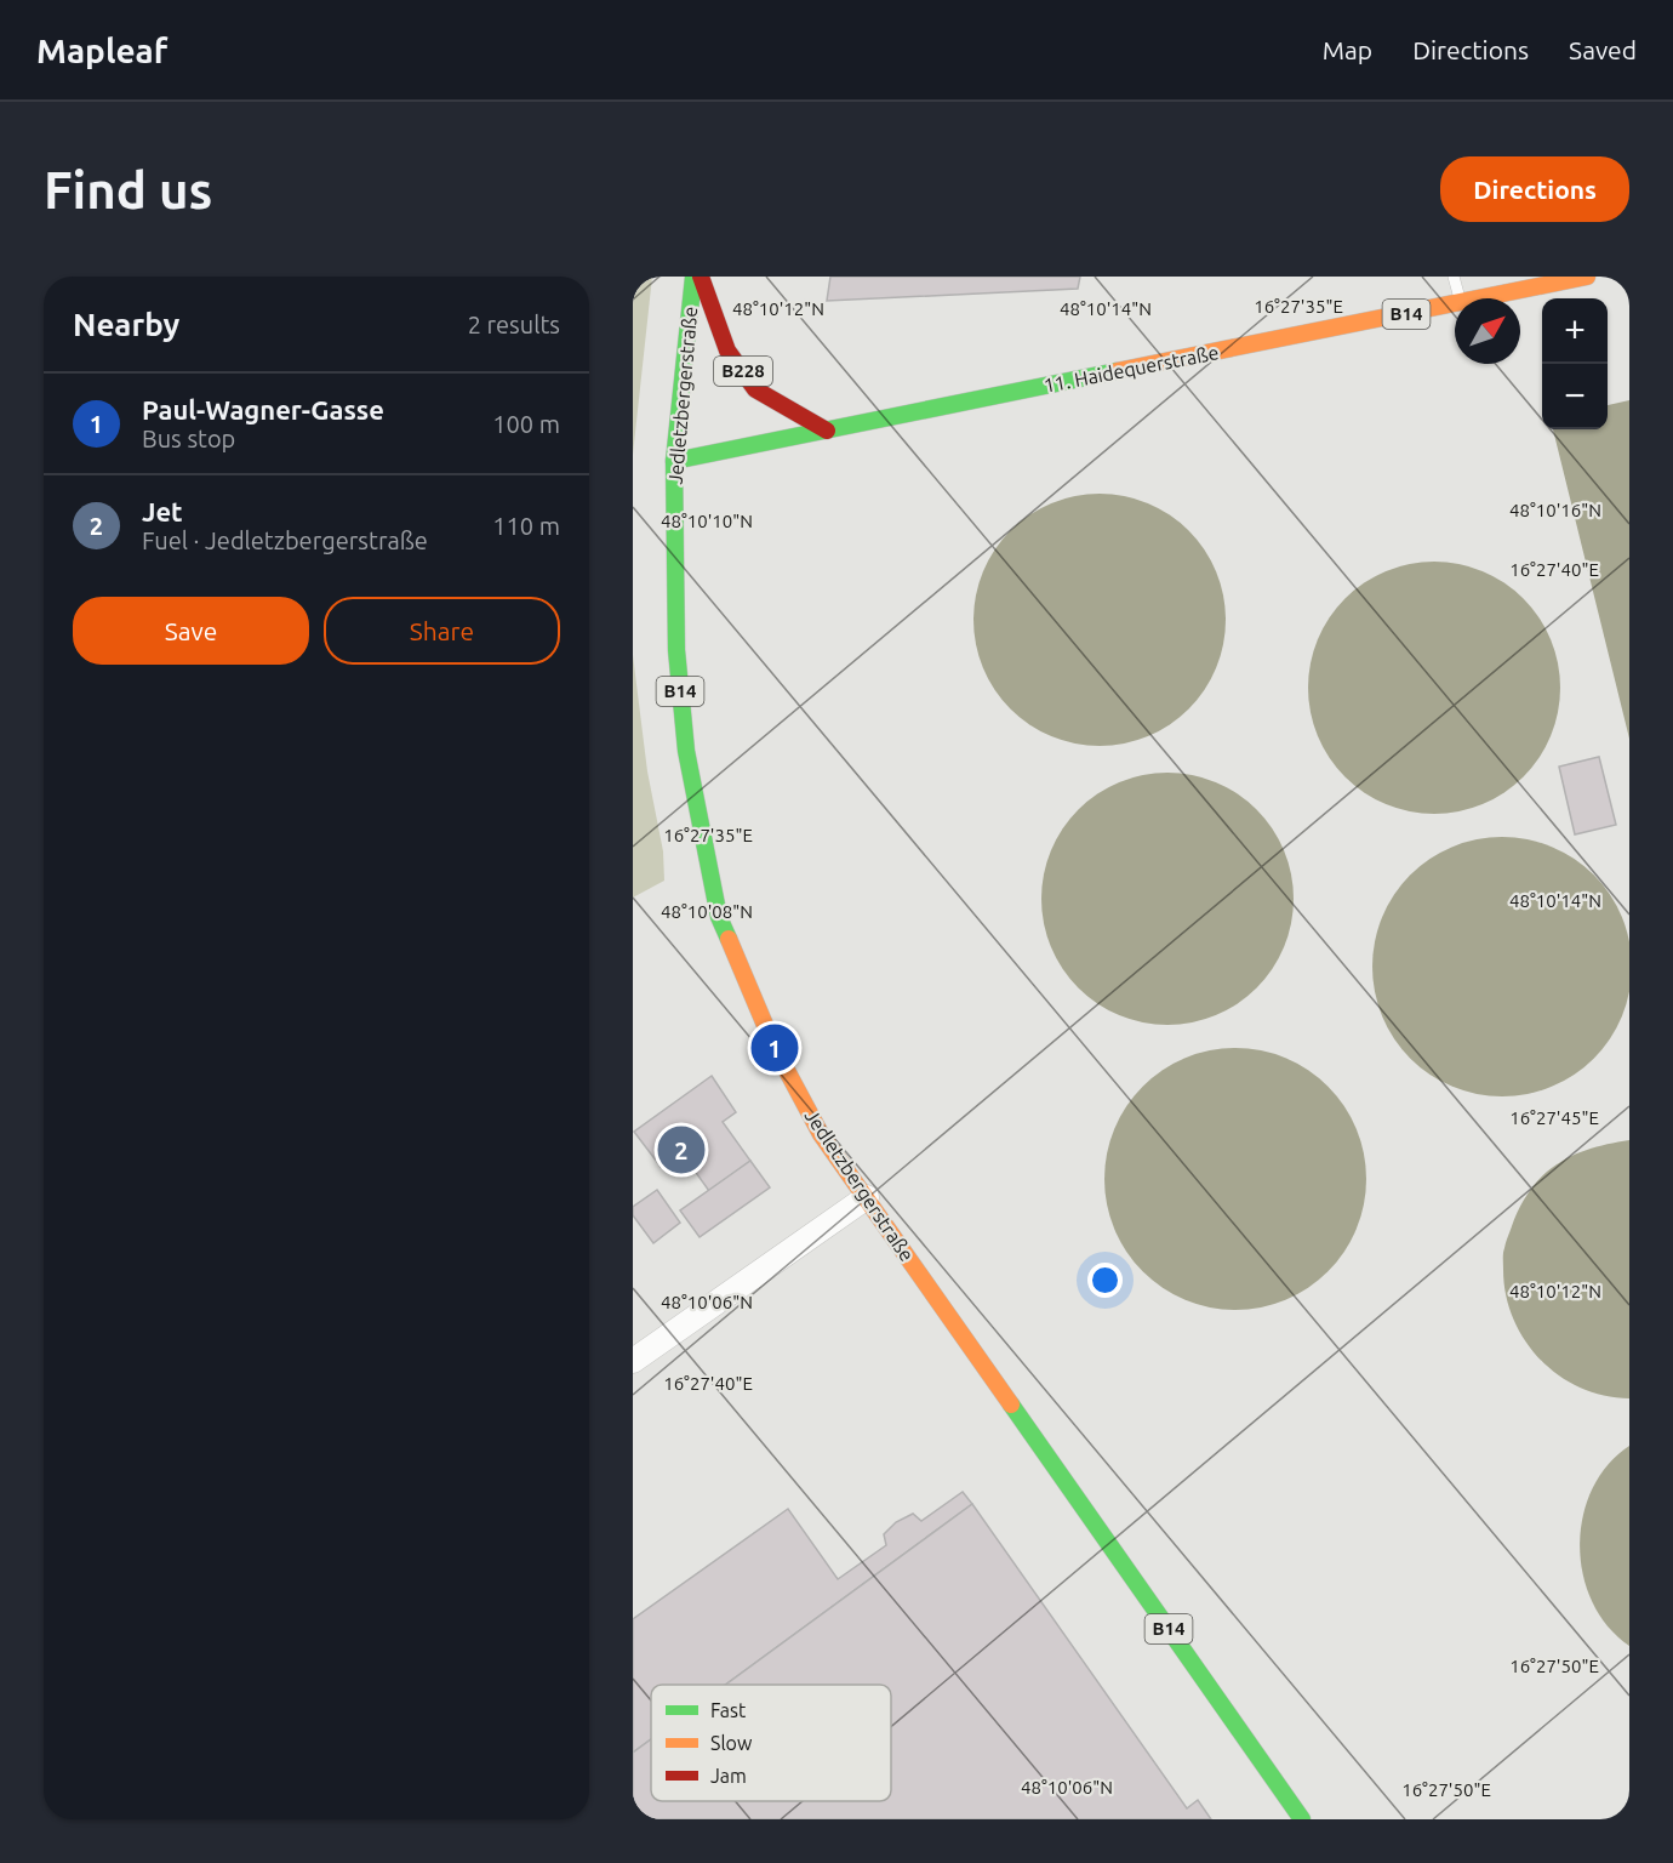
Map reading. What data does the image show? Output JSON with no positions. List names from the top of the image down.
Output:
{
  "streets": {
    "main road": [
      "B14",
      "11. Haidequerstraße",
      "B228",
      "Jedletzbergerstraße"
    ]
  },
  "crossings": [
    ["11. Haidequerstraße", "B228"],
    ["11. Haidequerstraße", "Jedletzbergerstraße"]
  ],
  "legend": ["Fast", "Slow", "Jam"],
  "north": "top right",
  "page": {
    "header": "Mapleaf",
    "nav": ["Map", "Directions", "Saved"],
    "buttons": [
      "Directions",
      ["Save", "Share"]
    ],
    "title": "Find us",
    "heading": ["Nearby", "2 results"],
    "map_buttons": ["+", "−"],
    "list": [
      {
        "mark": "1",
        "name": "Paul-Wagner-Gasse",
        "note": "Bus stop",
        "value": "100 m"
      },
      {
        "mark": "2",
        "name": "Jet",
        "note": "Fuel · Jedletzbergerstraße",
        "value": "110 m"
      }
    ],
    "pins": ["1", "2"]
  },
  "coordinates": [
    "16°27'35\"E",
    "48°10'12\"N",
    "48°10'14\"N",
    "48°10'16\"N",
    "48°10'10\"N",
    "16°27'40\"E",
    "48°10'08\"N",
    "16°27'45\"E",
    "48°10'06\"N",
    "16°27'50\"E"
  ]
}
